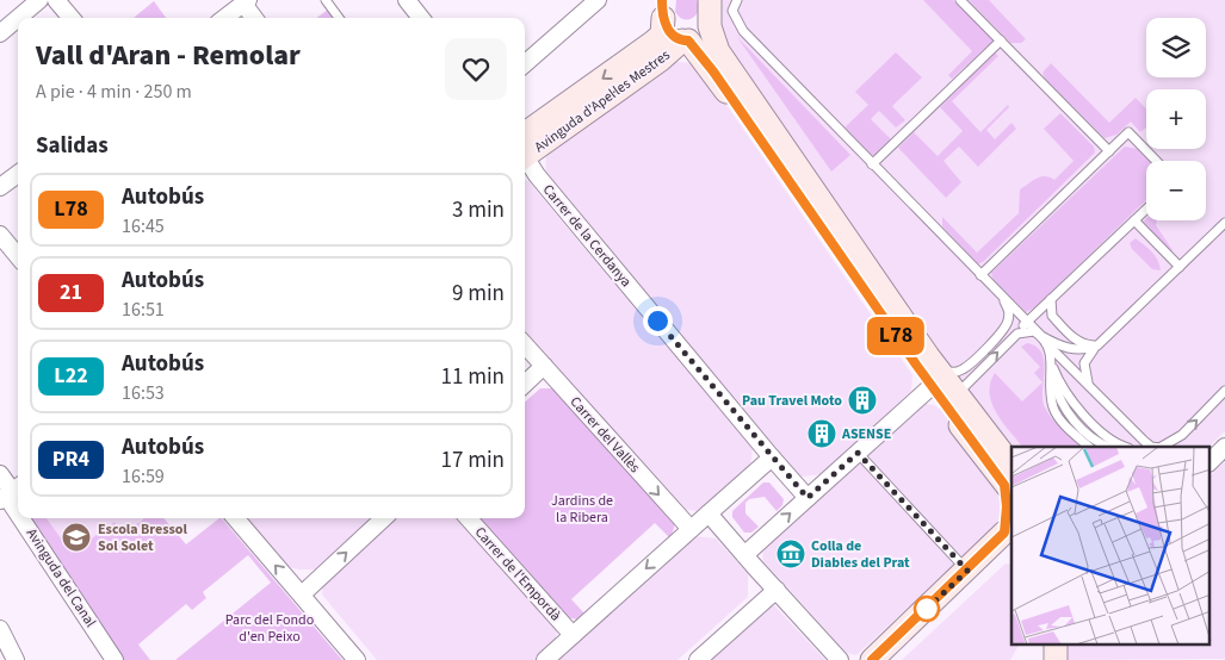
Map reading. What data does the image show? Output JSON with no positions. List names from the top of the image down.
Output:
{
  "streets": {
    "street": [
      "Avinguda d'Apel·les Mestres",
      "Carrer de la Cerdanya",
      "Carrer del Vallès",
      "Carrer de l'Empordà",
      "Avinguda del Canal"
    ]
  },
  "one_way": ["Carrer del Vallès"],
  "parks": ["Jardins de la Ribera", "Parc del Fondo d'en Peixo"],
  "places": {
    "building": ["Pau Travel Moto", "ASENSE"],
    "school or university": ["Escola Bressol Sol Solet"],
    "museum": ["Colla de Diables del Prat"]
  },
  "lines": ["bus line L78"],
  "page": {
    "on_map": "L78",
    "map_buttons": ["+", "−"],
    "heading": [
      ["Vall d'Aran - Remolar", "A pie · 4 min · 250 m"],
      "Salidas"
    ],
    "list": [
      {
        "mark": "L78",
        "name": "Autobús",
        "note": "16:45",
        "value": "3 min"
      },
      {
        "mark": "21",
        "name": "Autobús",
        "note": "16:51",
        "value": "9 min"
      },
      {
        "mark": "L22",
        "name": "Autobús",
        "note": "16:53",
        "value": "11 min"
      },
      {
        "mark": "PR4",
        "name": "Autobús",
        "note": "16:59",
        "value": "17 min"
      }
    ]
  }
}
